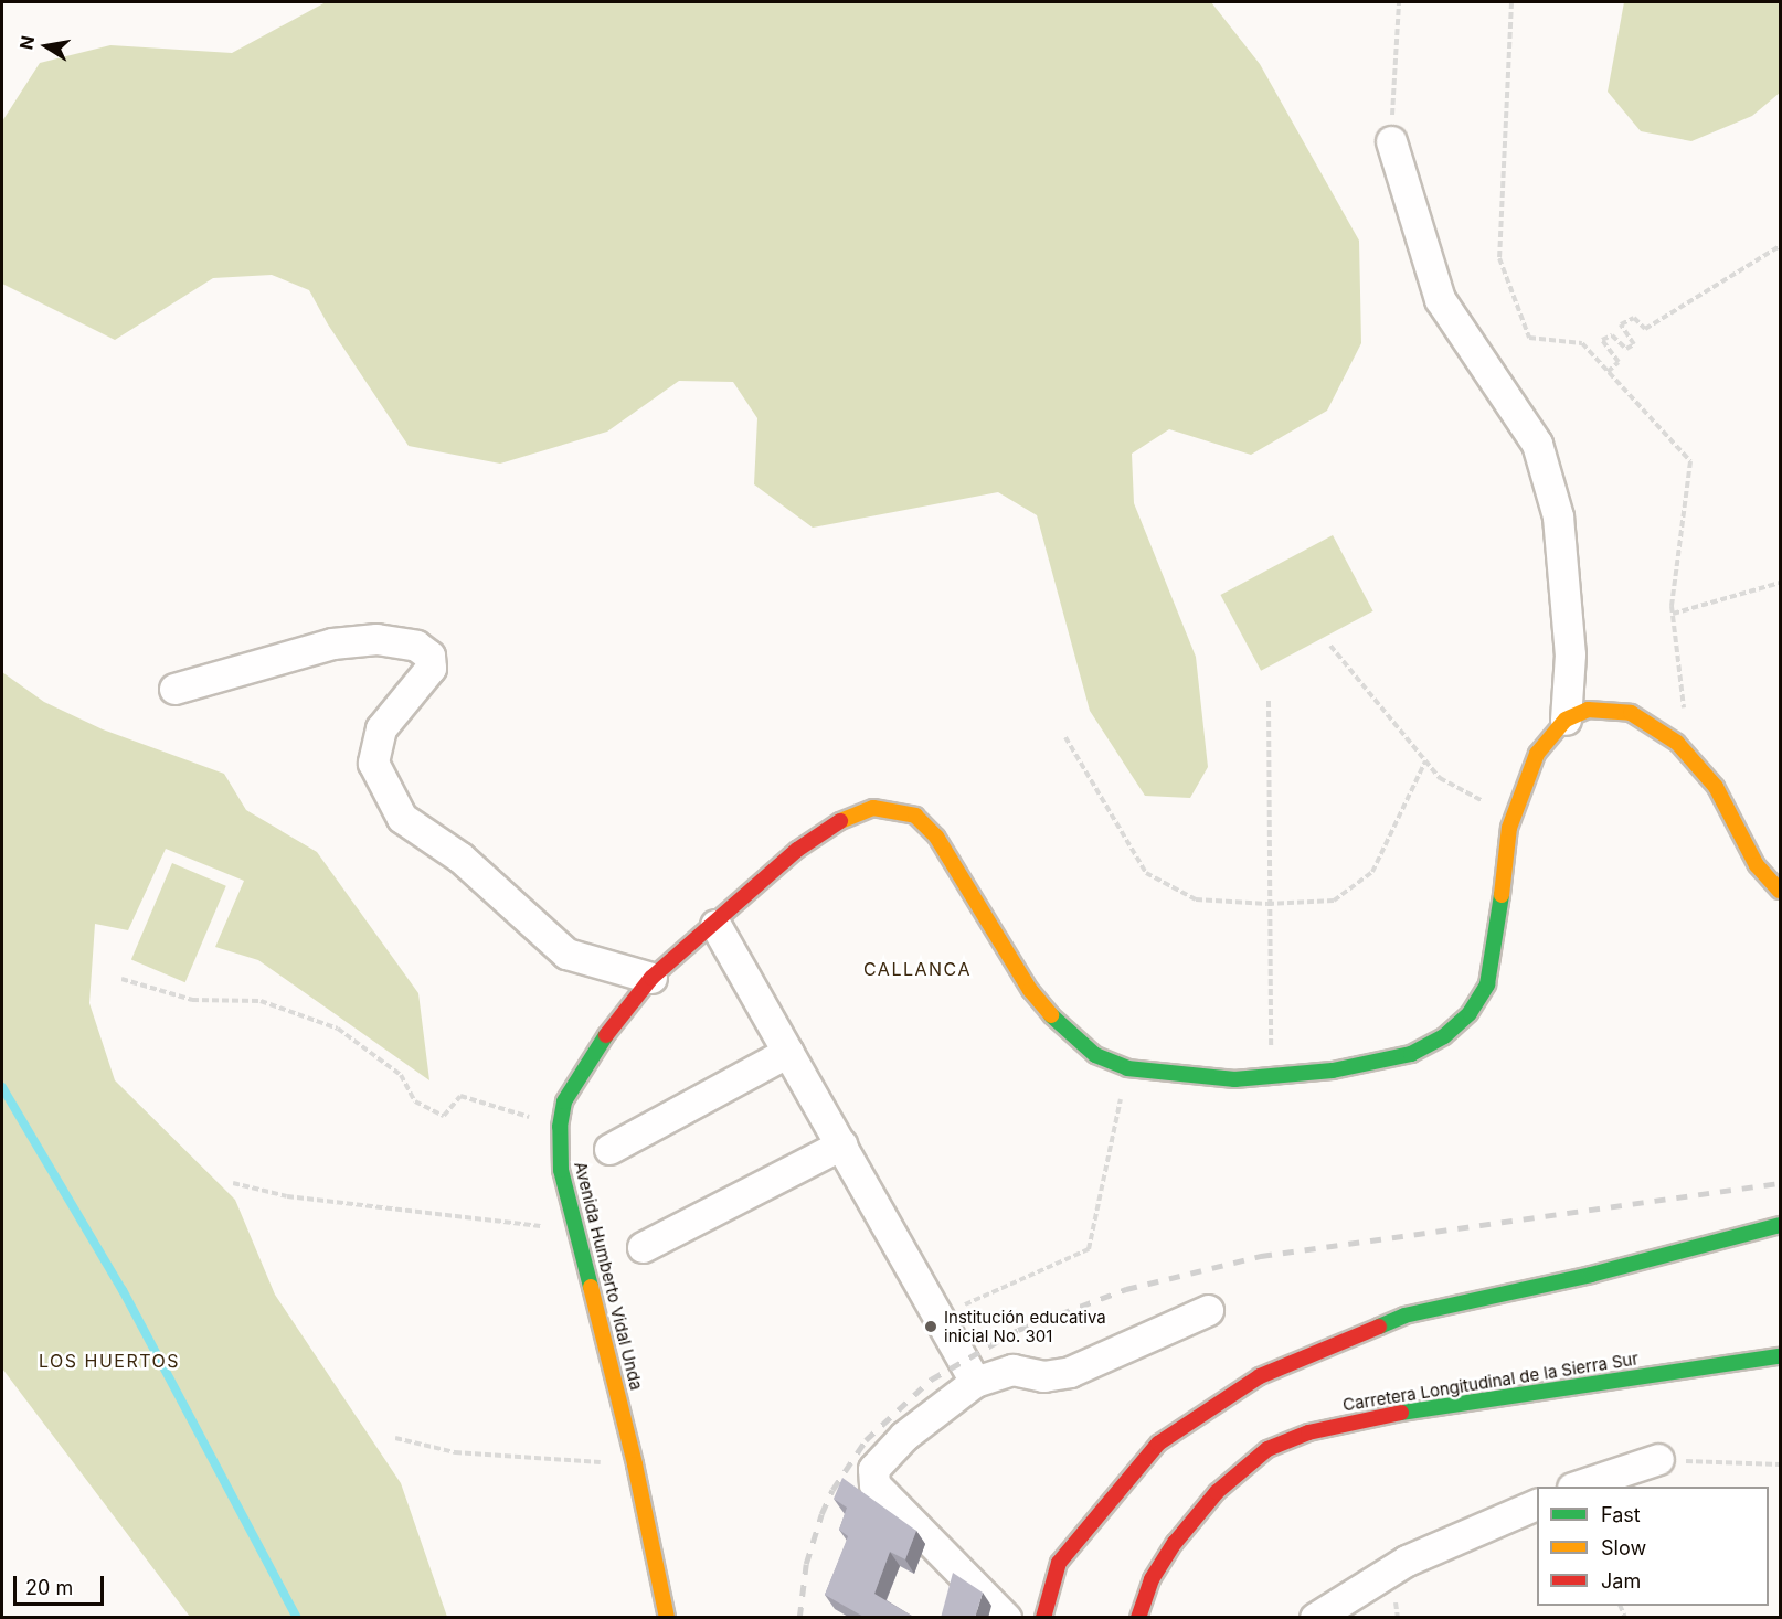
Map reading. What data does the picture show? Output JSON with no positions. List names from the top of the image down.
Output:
{
  "streets": {
    "main road": ["Avenida Humberto Vidal Unda", "Carretera Longitudinal de la Sierra Sur"]
  },
  "districts": ["CALLANCA", "LOS HUERTOS"],
  "places": ["Institución educativa inicial No. 301"],
  "legend": ["Fast", "Slow", "Jam"],
  "scale_bar": "20 m",
  "north": "left"
}
